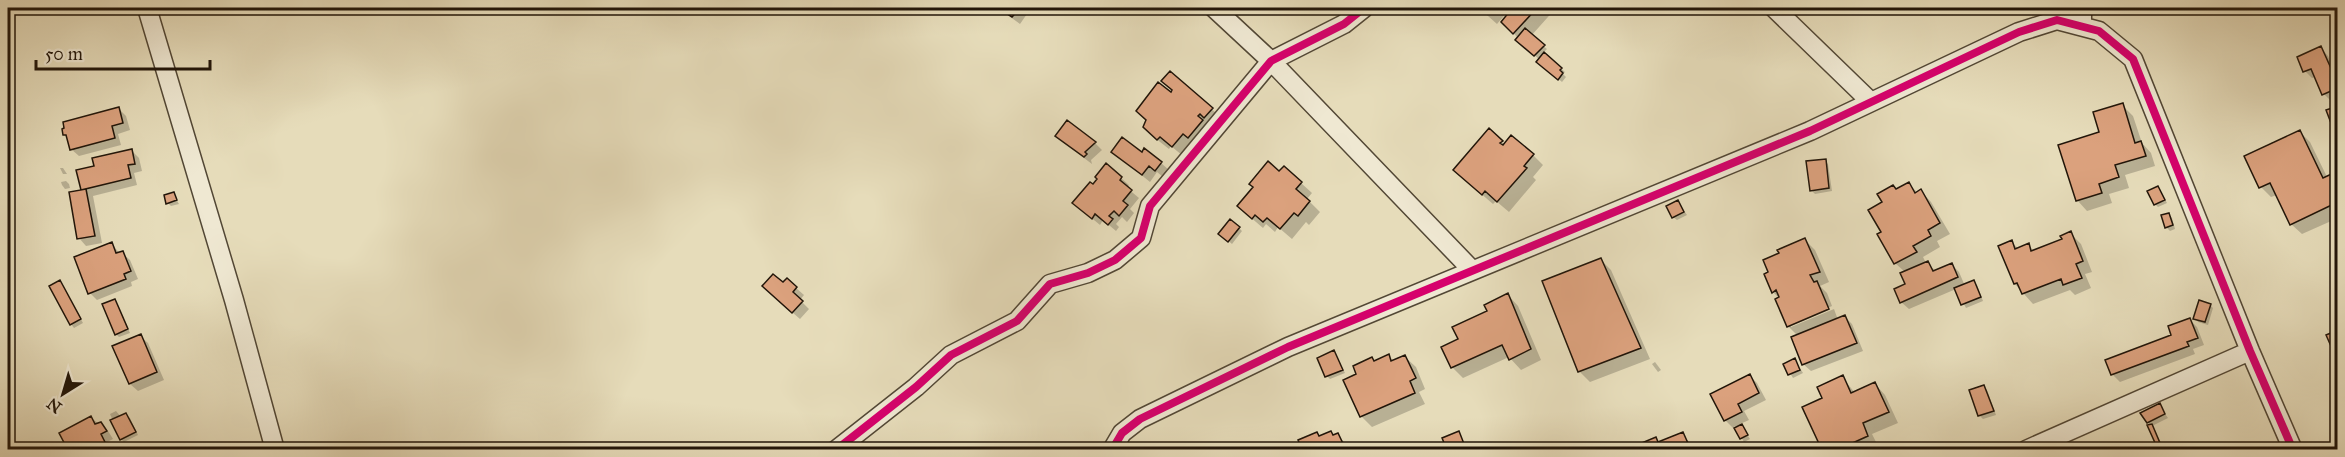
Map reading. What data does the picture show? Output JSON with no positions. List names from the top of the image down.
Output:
{
  "scale_bar": "50 m",
  "north": "bottom left"
}
